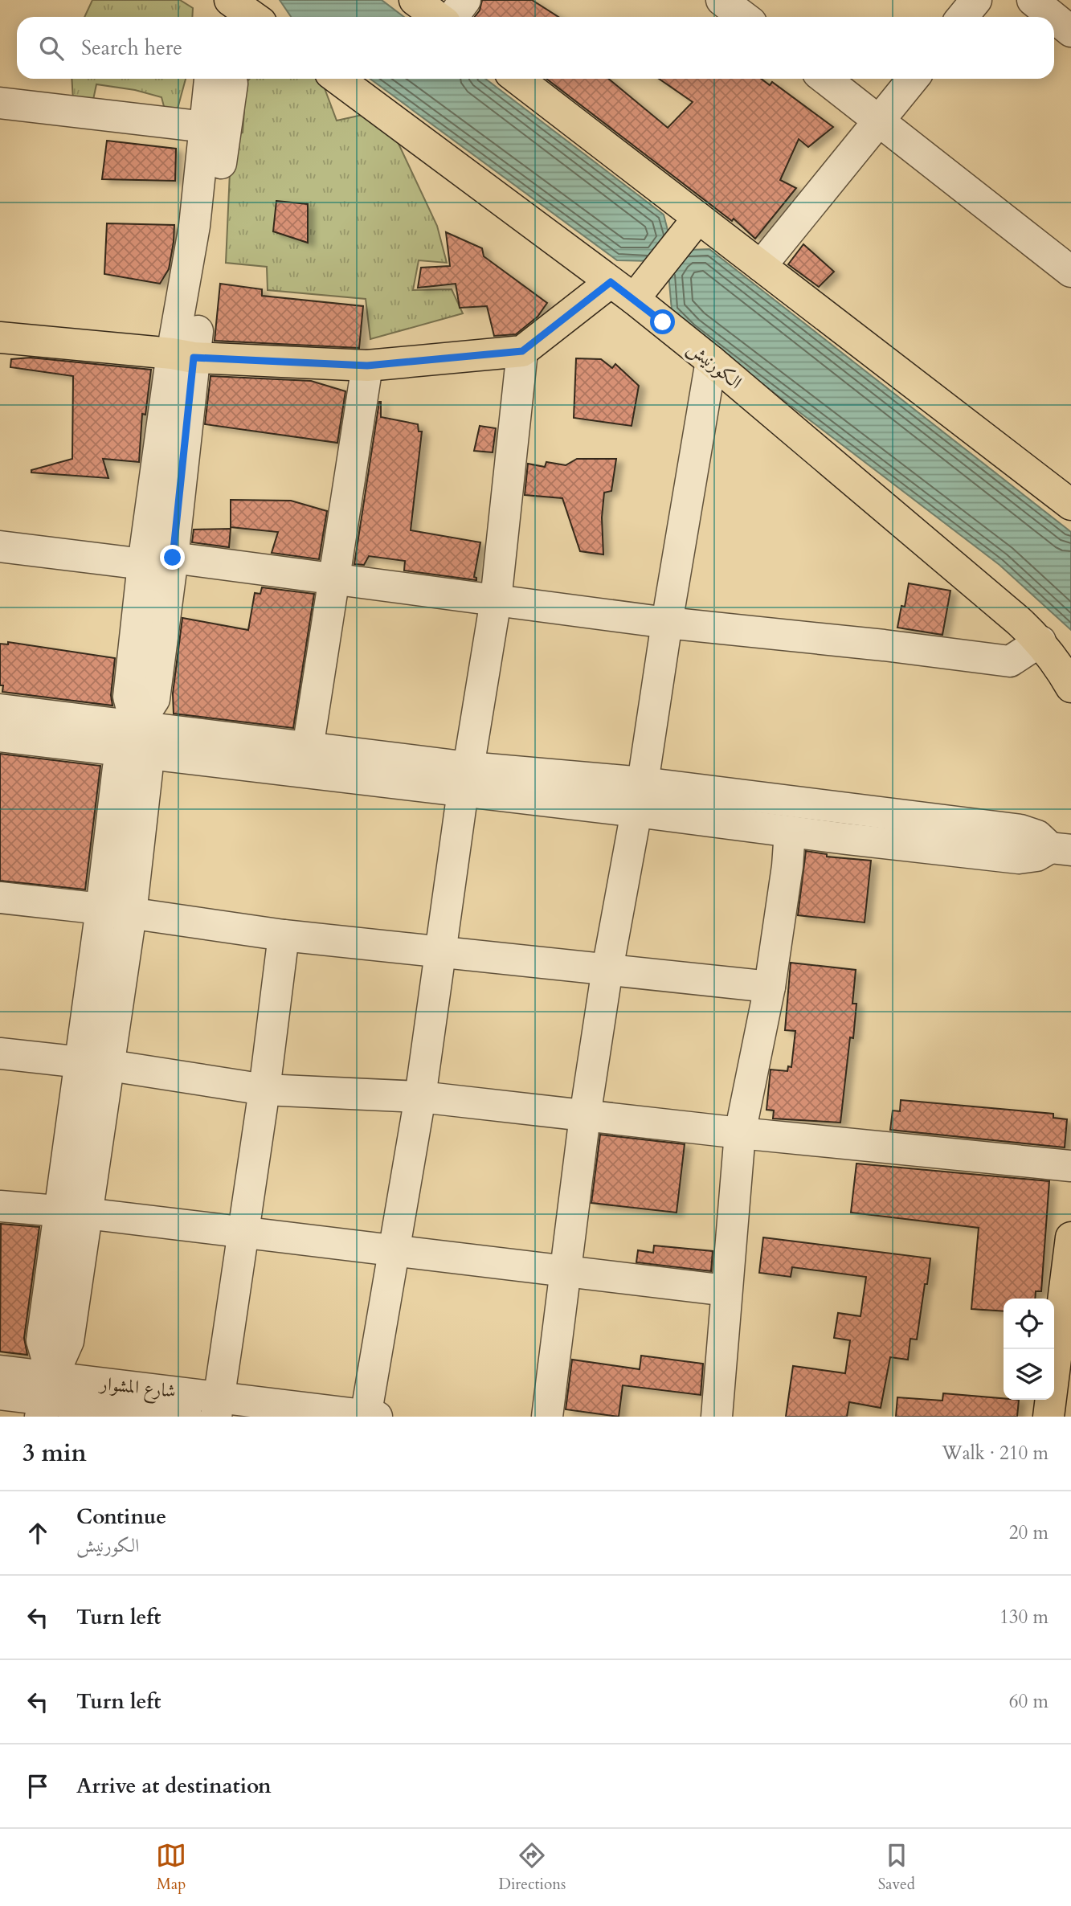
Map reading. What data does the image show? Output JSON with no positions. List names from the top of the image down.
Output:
{
  "streets": {
    "main road": ["الكورنيش"],
    "street": ["شارع المشوار"]
  },
  "page": {
    "search": "Search here",
    "heading": ["3 min", "Walk · 210 m"],
    "list": [
      ["Continue", "الكورنيش", "20 m"],
      ["Turn left", "130 m"],
      ["Turn left", "60 m"],
      "Arrive at destination"
    ],
    "nav": ["Map", "Directions", "Saved"]
  }
}
